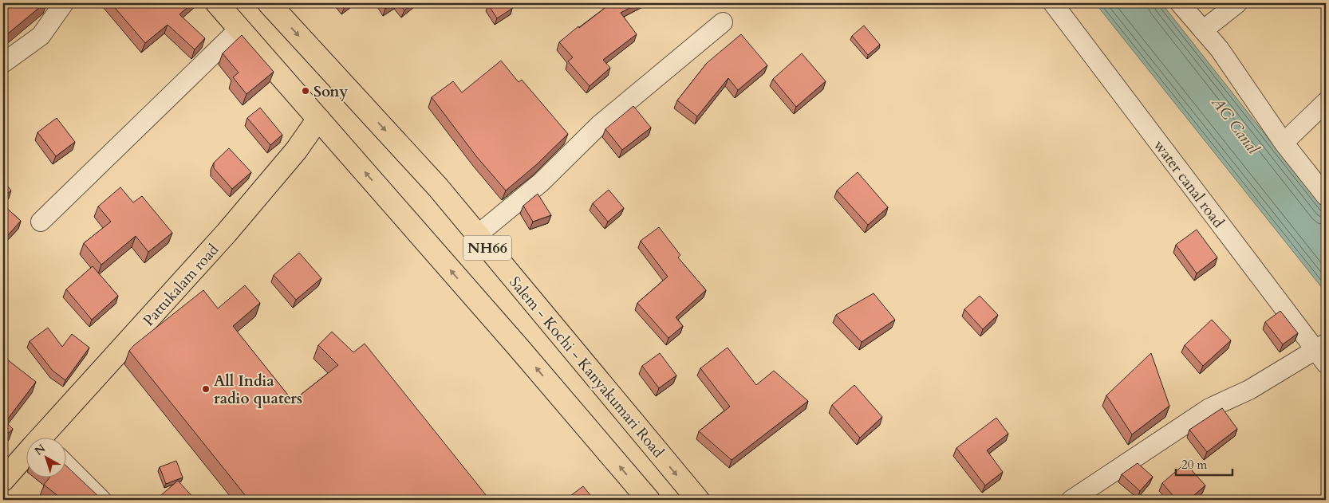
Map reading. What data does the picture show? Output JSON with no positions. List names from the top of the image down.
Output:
{
  "streets": {
    "main road": ["NH66", "Pattukalam road", "Salem - Kochi - Kanyakumari Road"],
    "street": ["water canal road"]
  },
  "water": ["AC Canal"],
  "places": ["Sony", "All India radio quaters"],
  "scale_bar": "20 m",
  "north": "top left"
}
